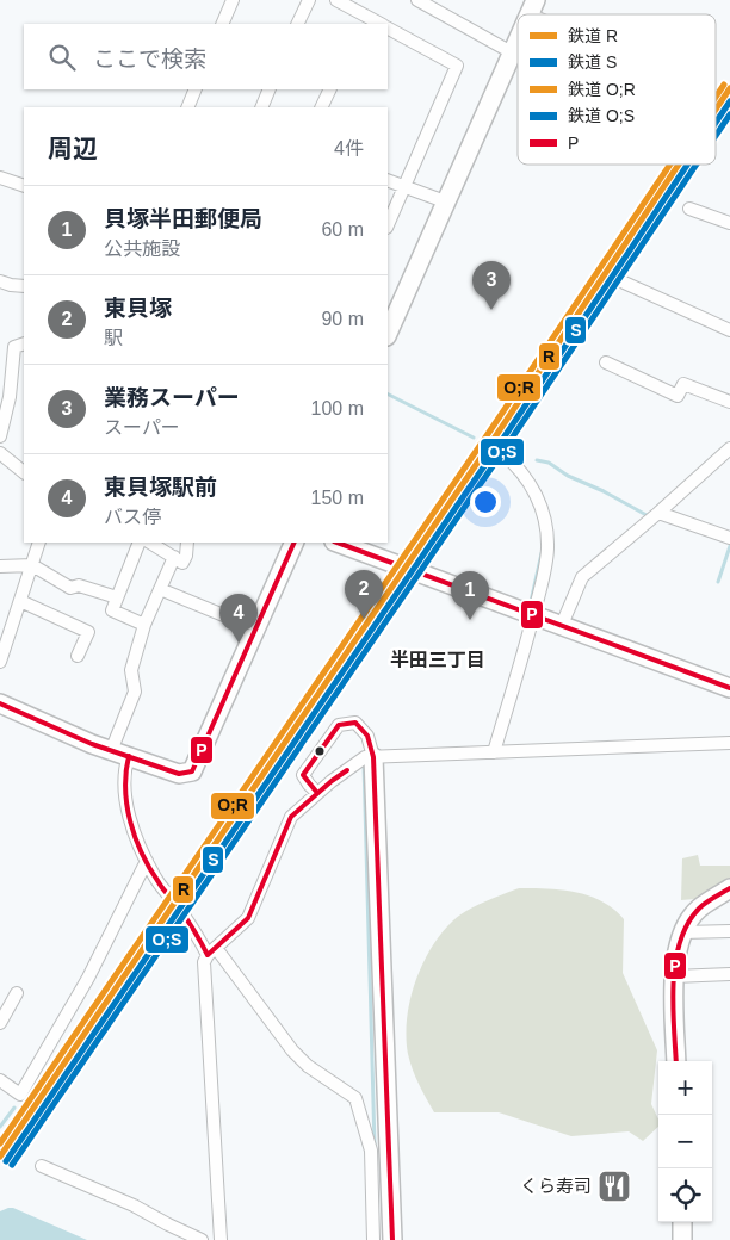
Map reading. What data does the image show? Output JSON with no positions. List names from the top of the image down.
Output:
{
  "districts": ["半田三丁目"],
  "places": {
    "restaurant": ["くら寿司"]
  },
  "lines": [
    "rail line O;R",
    "rail line R",
    "rail line S",
    "rail line O;S",
    "transit line P"
  ],
  "legend": [
    "鉄道 R",
    "鉄道 S",
    "鉄道 O;R",
    "鉄道 O;S",
    "P"
  ],
  "page": {
    "search": "ここで検索",
    "heading": ["周辺", "4件"],
    "list": [
      {
        "mark": "1",
        "name": "貝塚半田郵便局",
        "note": "公共施設",
        "value": "60 m"
      },
      {
        "mark": "2",
        "name": "東貝塚",
        "note": "駅",
        "value": "90 m"
      },
      {
        "mark": "3",
        "name": "業務スーパー",
        "note": "スーパー",
        "value": "100 m"
      },
      {
        "mark": "4",
        "name": "東貝塚駅前",
        "note": "バス停",
        "value": "150 m"
      }
    ],
    "pins": [
      "3",
      "2",
      "1",
      "4"
    ],
    "map_buttons": ["+", "−"]
  }
}
